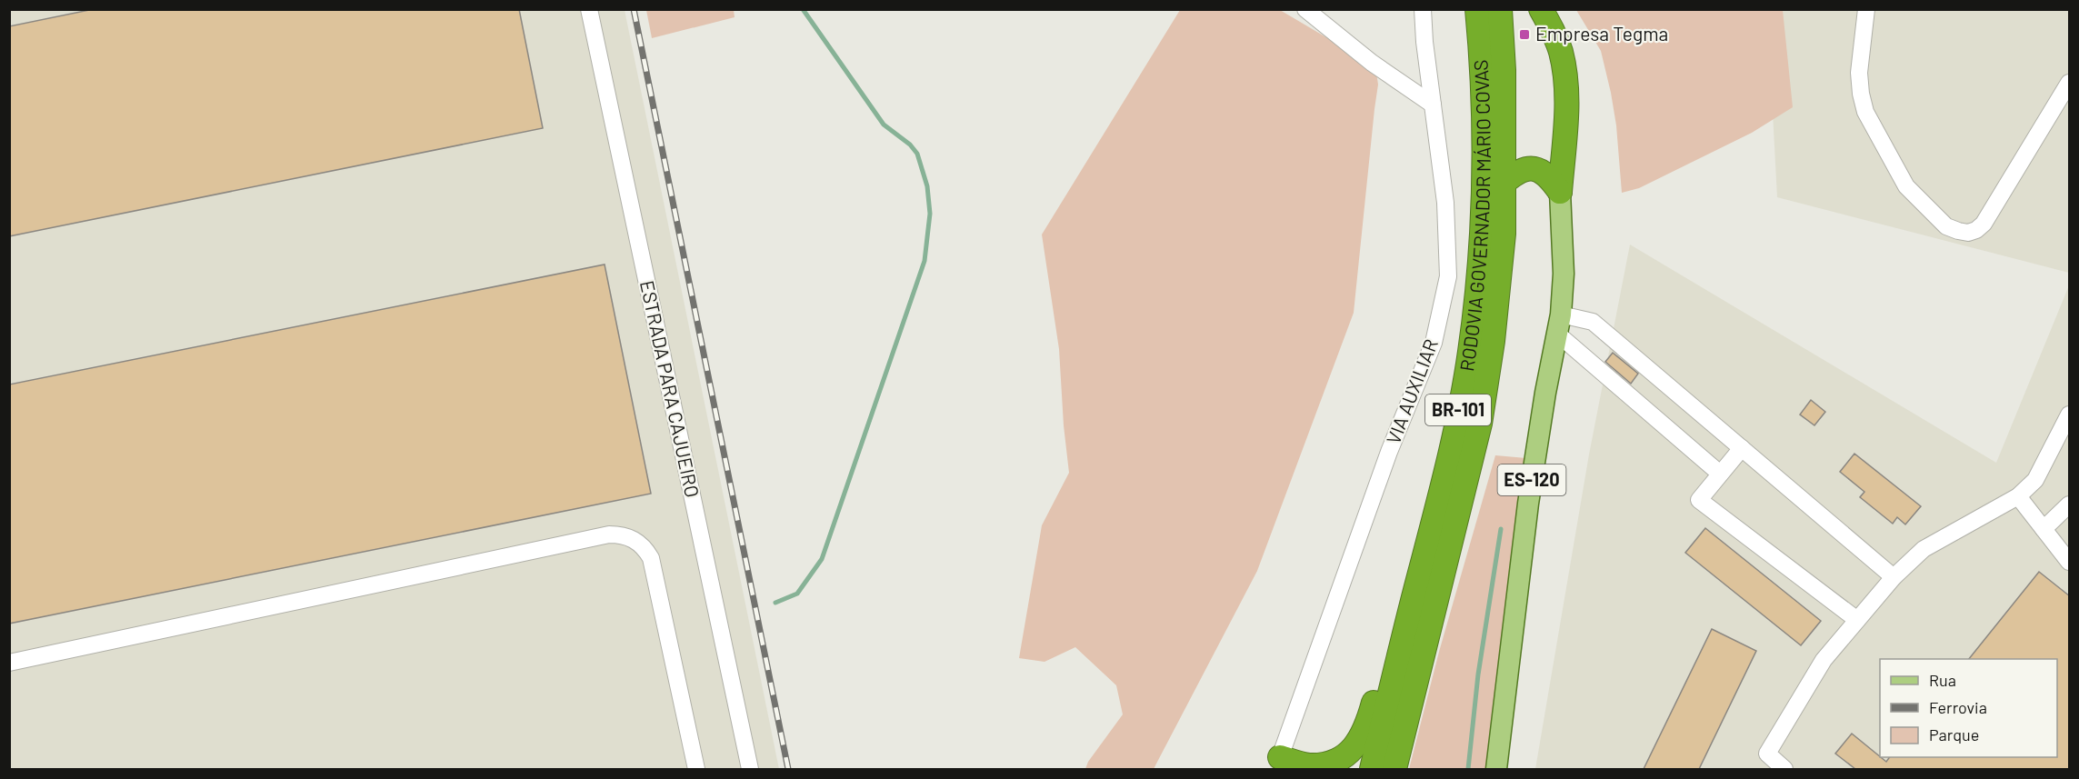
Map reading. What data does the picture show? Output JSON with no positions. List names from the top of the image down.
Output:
{
  "streets": {
    "highway": ["RODOVIA GOVERNADOR MÁRIO COVAS", "BR-101"],
    "main road": ["ES-120"],
    "street": ["ESTRADA PARA CAJUEIRO", "VIA AUXILIAR"]
  },
  "places": {
    "transit": ["Empresa Tegma"]
  },
  "legend": ["Rua", "Ferrovia", "Parque"]
}
